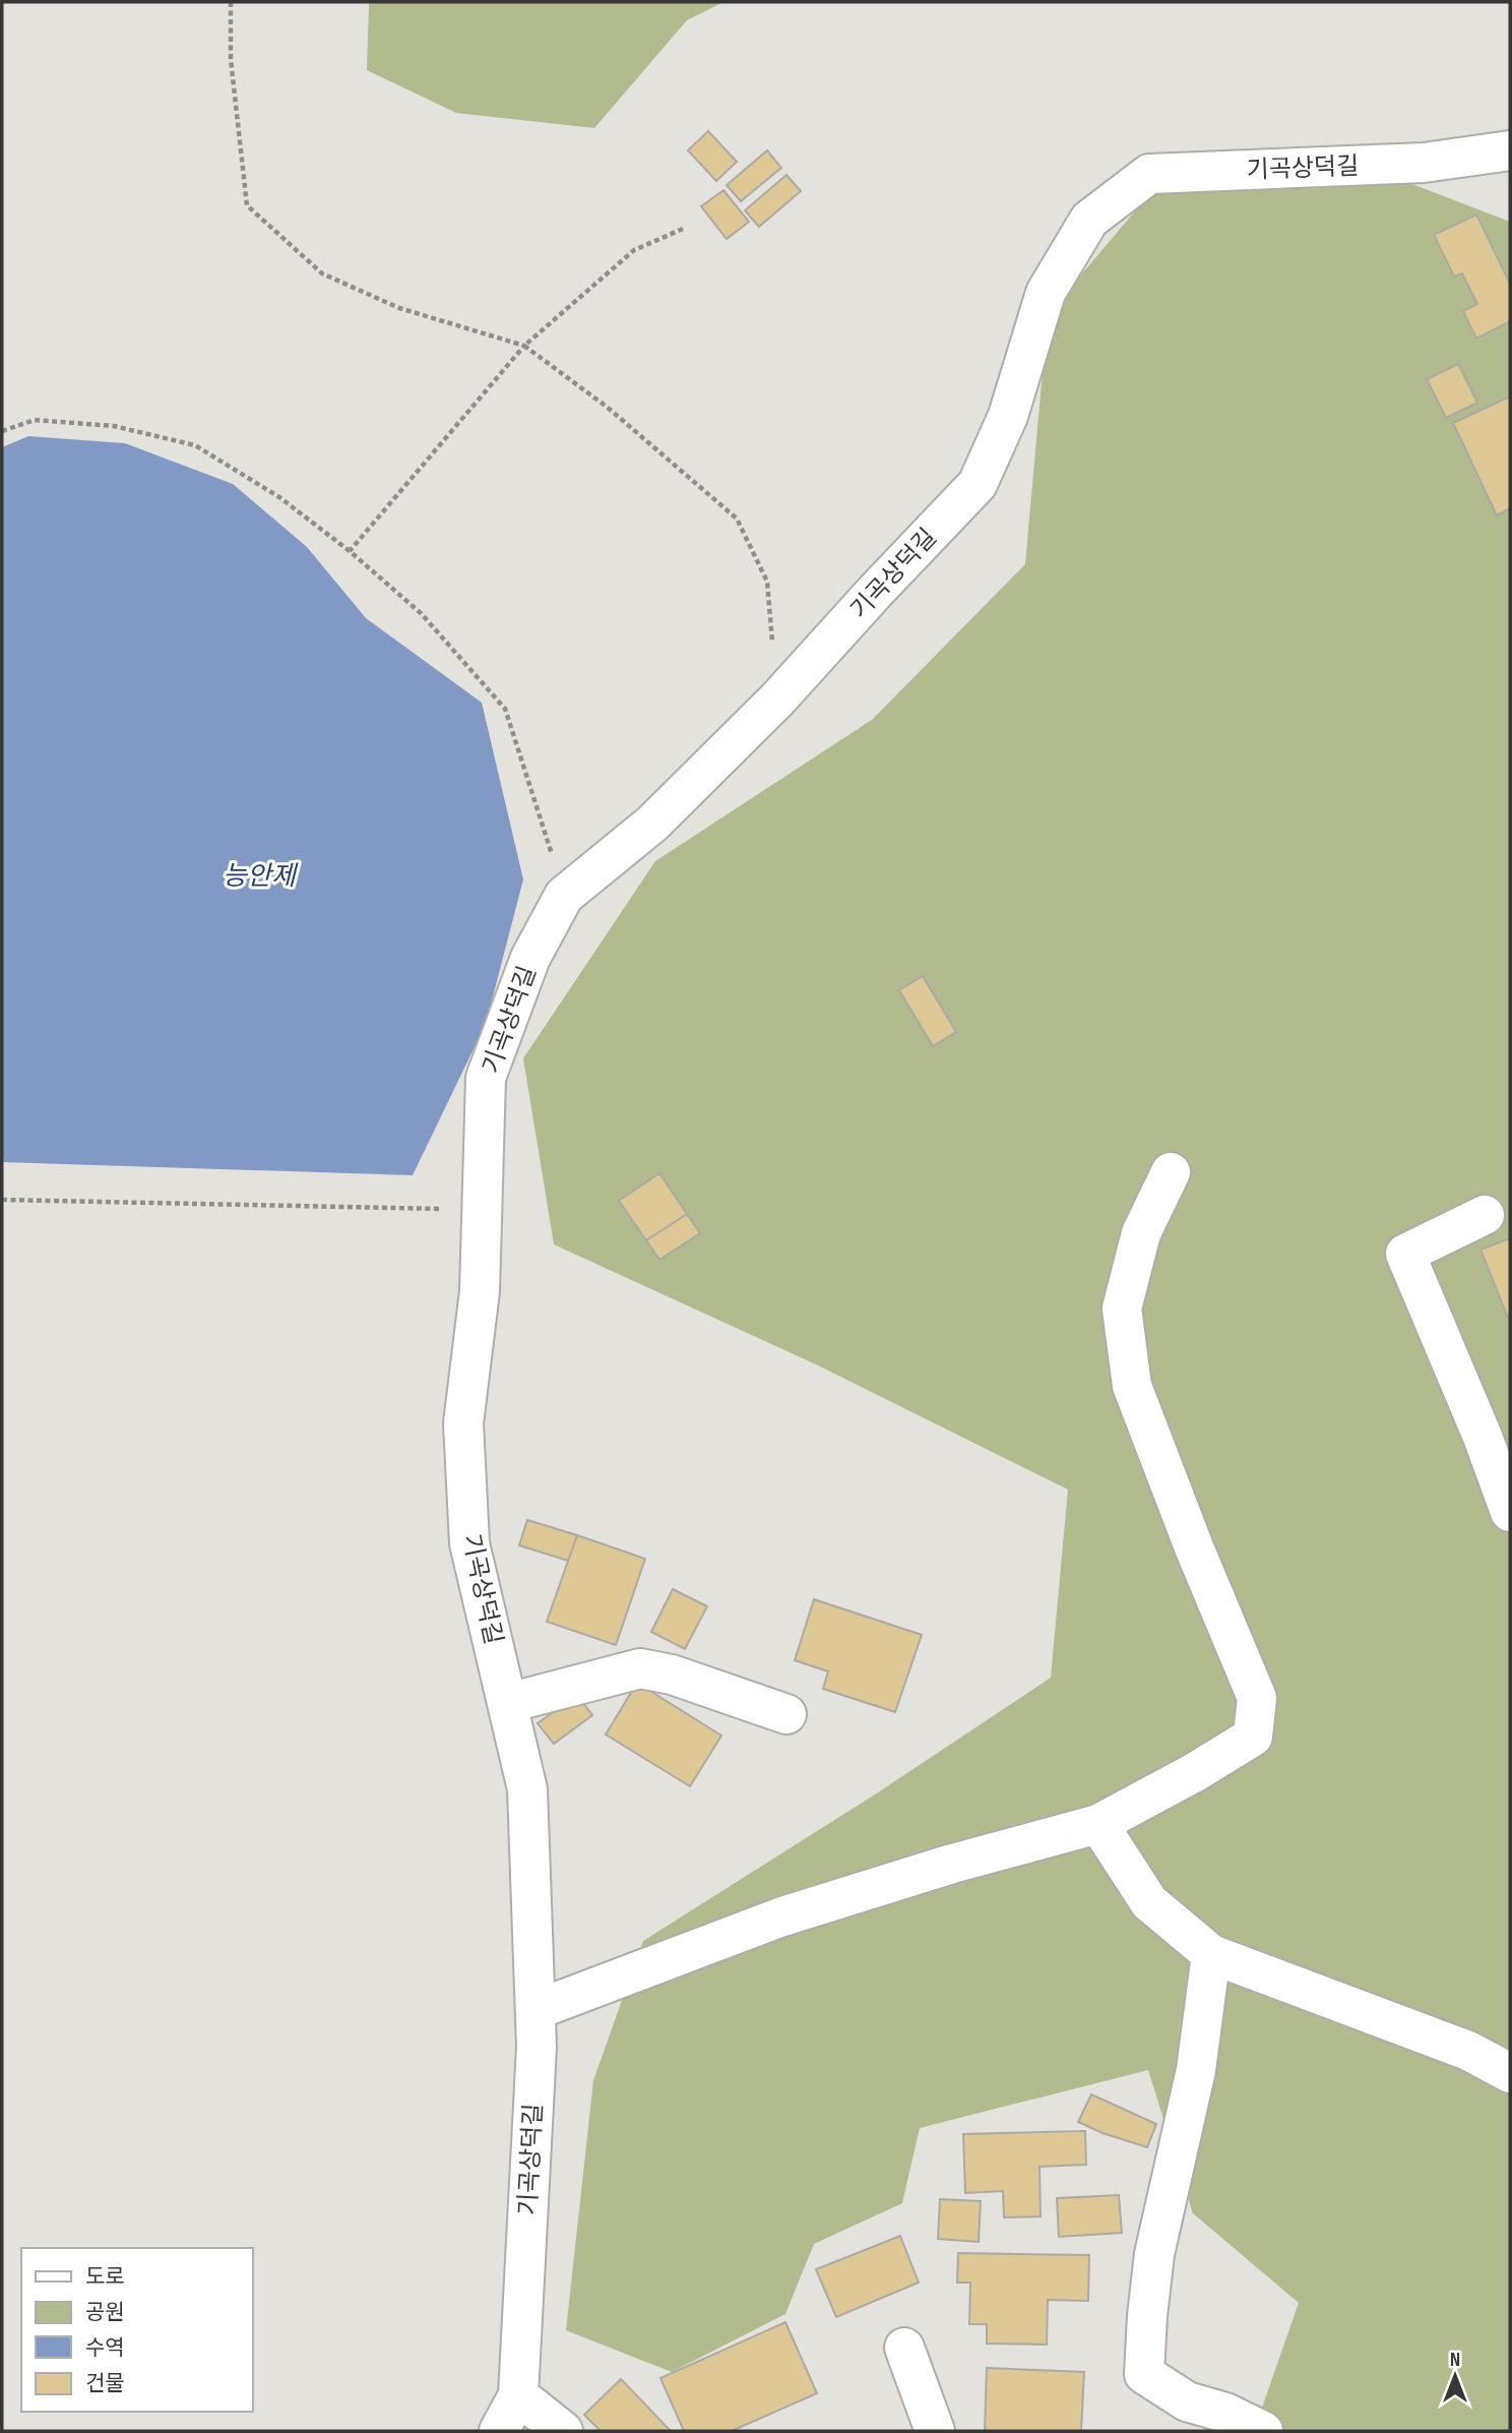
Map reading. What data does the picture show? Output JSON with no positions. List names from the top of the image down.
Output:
{
  "streets": {
    "street": ["기곡상덕길"]
  },
  "water": ["능안제"],
  "legend": [
    "도로",
    "공원",
    "수역",
    "건물"
  ],
  "north": "top"
}
